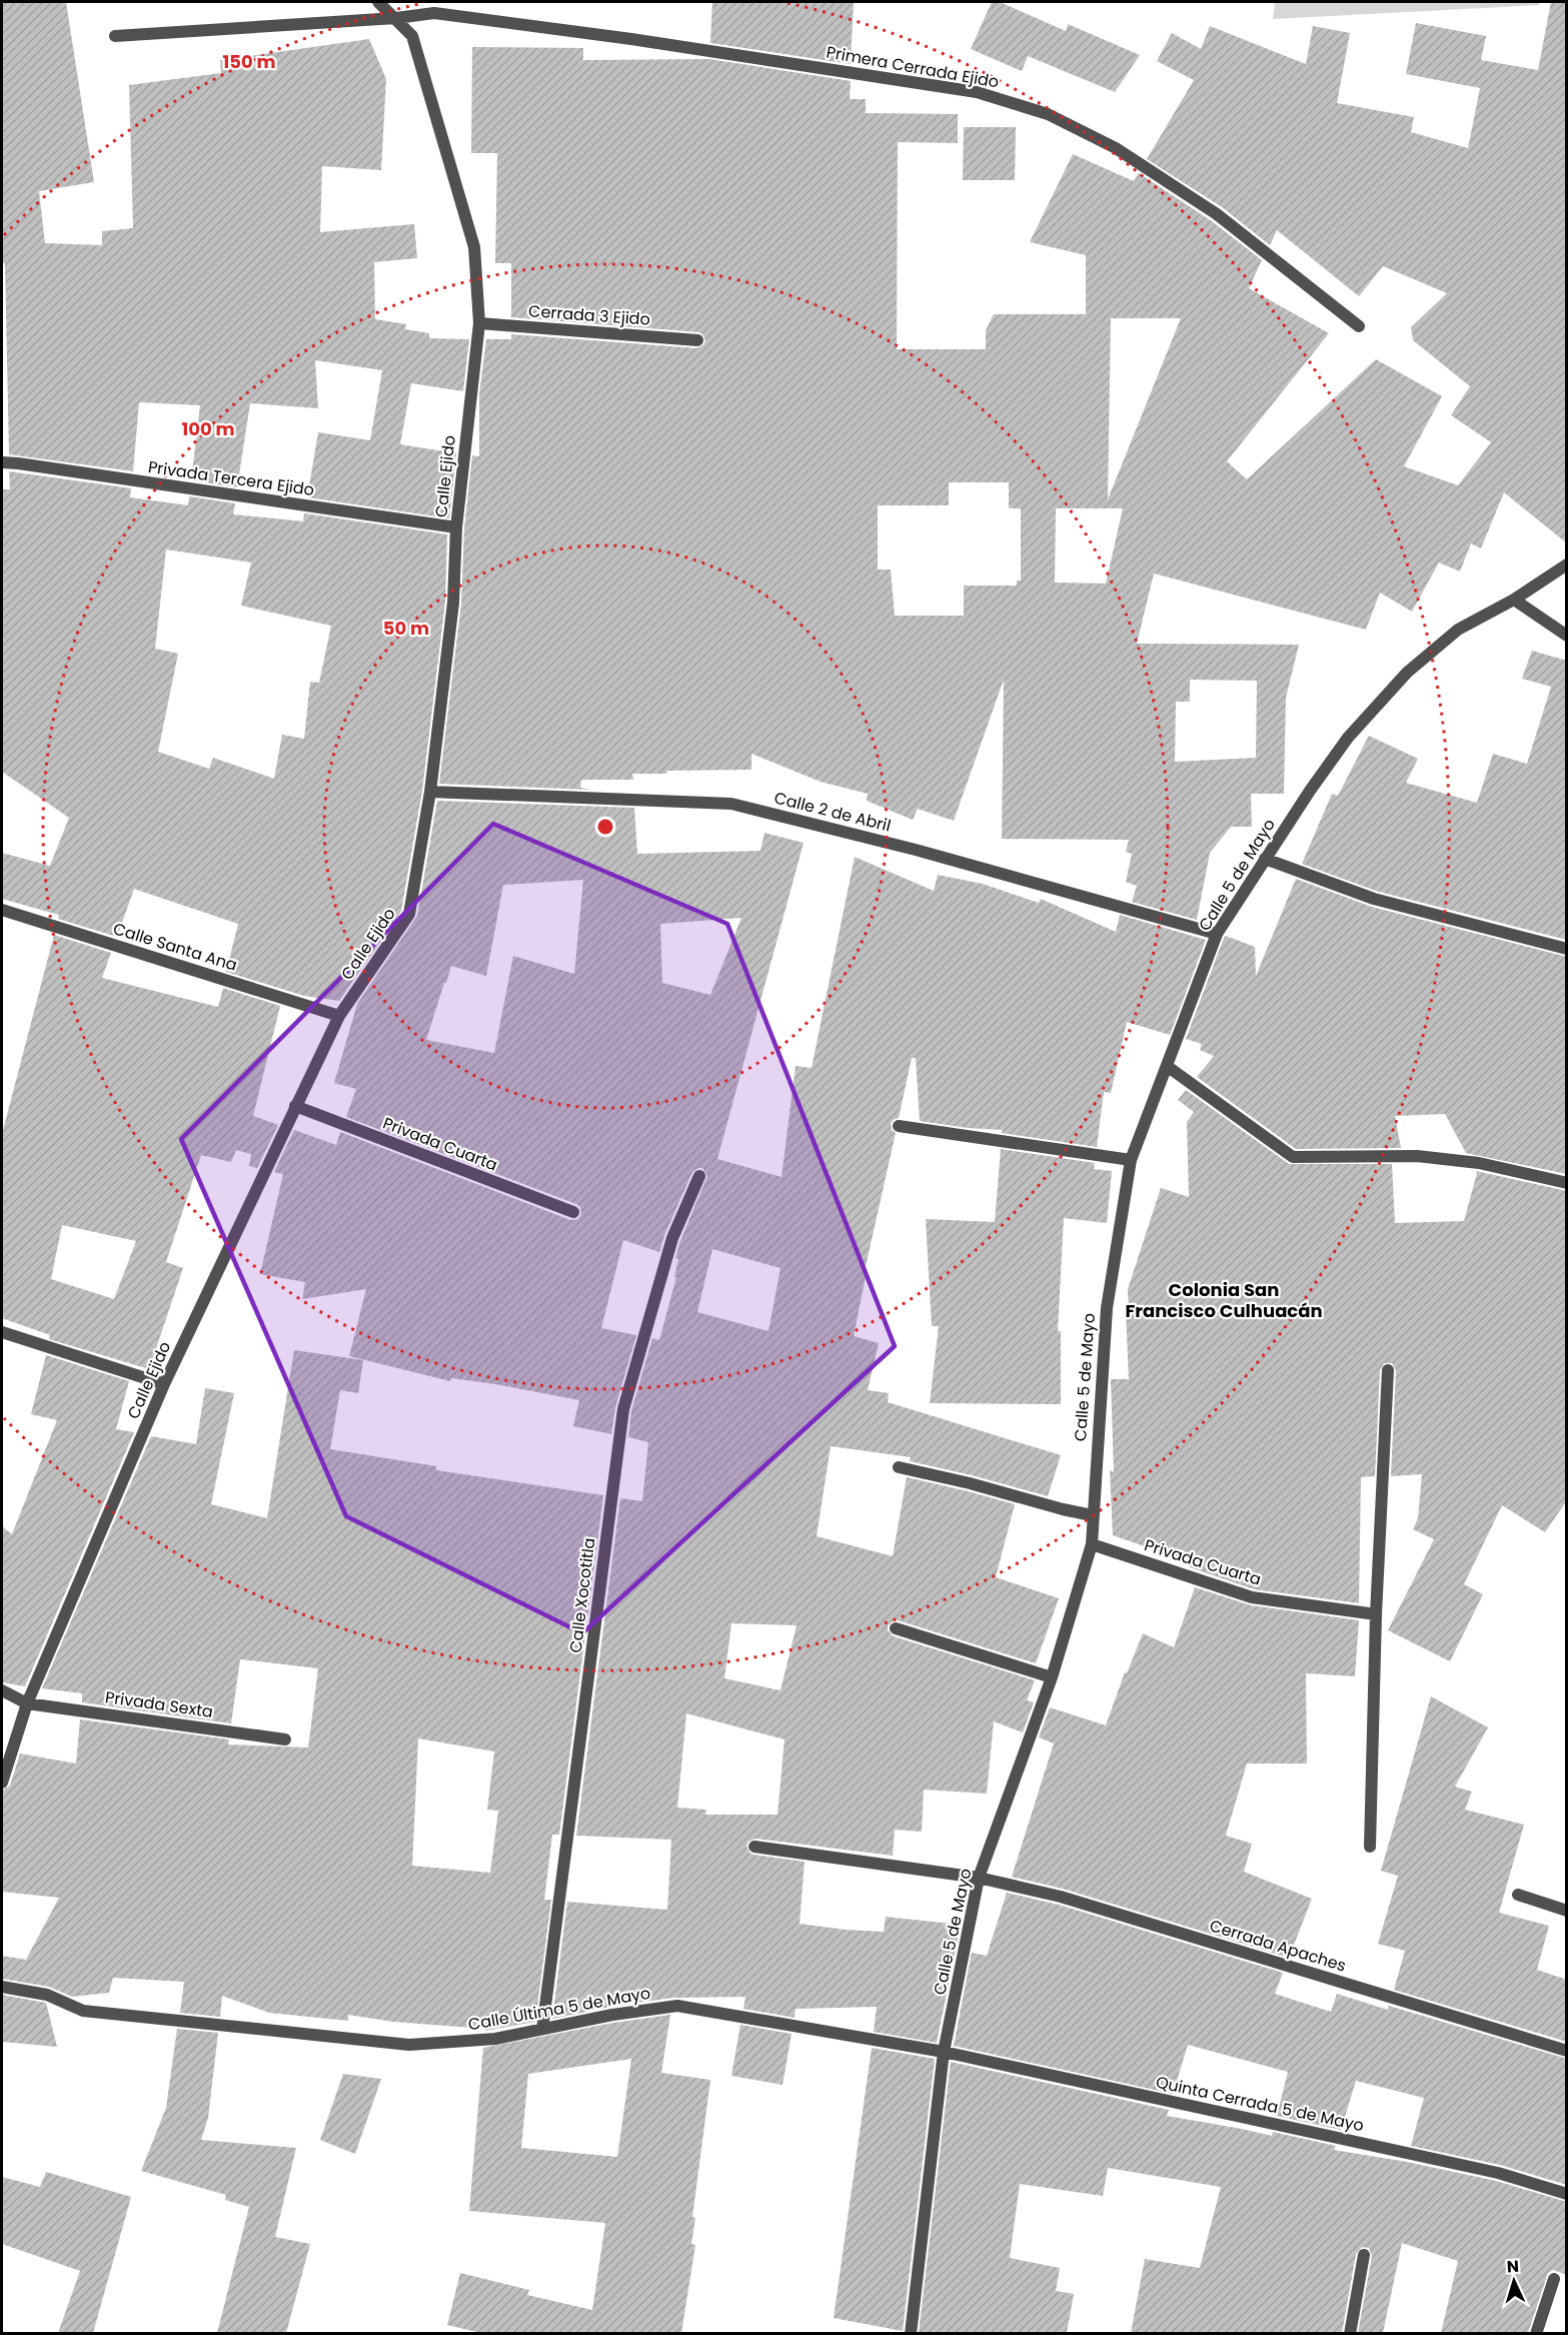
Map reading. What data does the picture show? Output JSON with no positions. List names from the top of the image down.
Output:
{
  "streets": {
    "street": [
      "Primera Cerrada Ejido",
      "Cerrada 3 Ejido",
      "Calle Ejido",
      "Privada Tercera Ejido",
      "Calle 2 de Abril",
      "Calle 5 de Mayo",
      "Calle Santa Ana",
      "Privada Cuarta",
      "Calle Xocotitla",
      "Privada Sexta",
      "Cerrada Apaches",
      "Calle Última 5 de Mayo",
      "Quinta Cerrada 5 de Mayo"
    ]
  },
  "crossings": [
    ["Primera Cerrada Ejido", "Calle Ejido"],
    ["Cerrada 3 Ejido", "Calle Ejido"],
    ["Calle Ejido", "Privada Tercera Ejido"],
    ["Calle Ejido", "Calle 2 de Abril"],
    ["Calle Ejido", "Calle Santa Ana"],
    ["Calle Ejido", "Privada Cuarta"],
    ["Calle Ejido", "Privada Sexta"],
    ["Calle 2 de Abril", "Calle 5 de Mayo"],
    ["Calle 5 de Mayo", "Privada Cuarta"],
    ["Calle 5 de Mayo", "Cerrada Apaches"],
    ["Calle 5 de Mayo", "Calle Última 5 de Mayo"],
    ["Calle 5 de Mayo", "Quinta Cerrada 5 de Mayo"],
    ["Calle Xocotitla", "Calle Última 5 de Mayo"],
    ["Calle Última 5 de Mayo", "Quinta Cerrada 5 de Mayo"]
  ],
  "districts": ["Colonia San Francisco Culhuacán"],
  "north": "top",
  "rings": ["150 m", "100 m", "50 m"]
}
